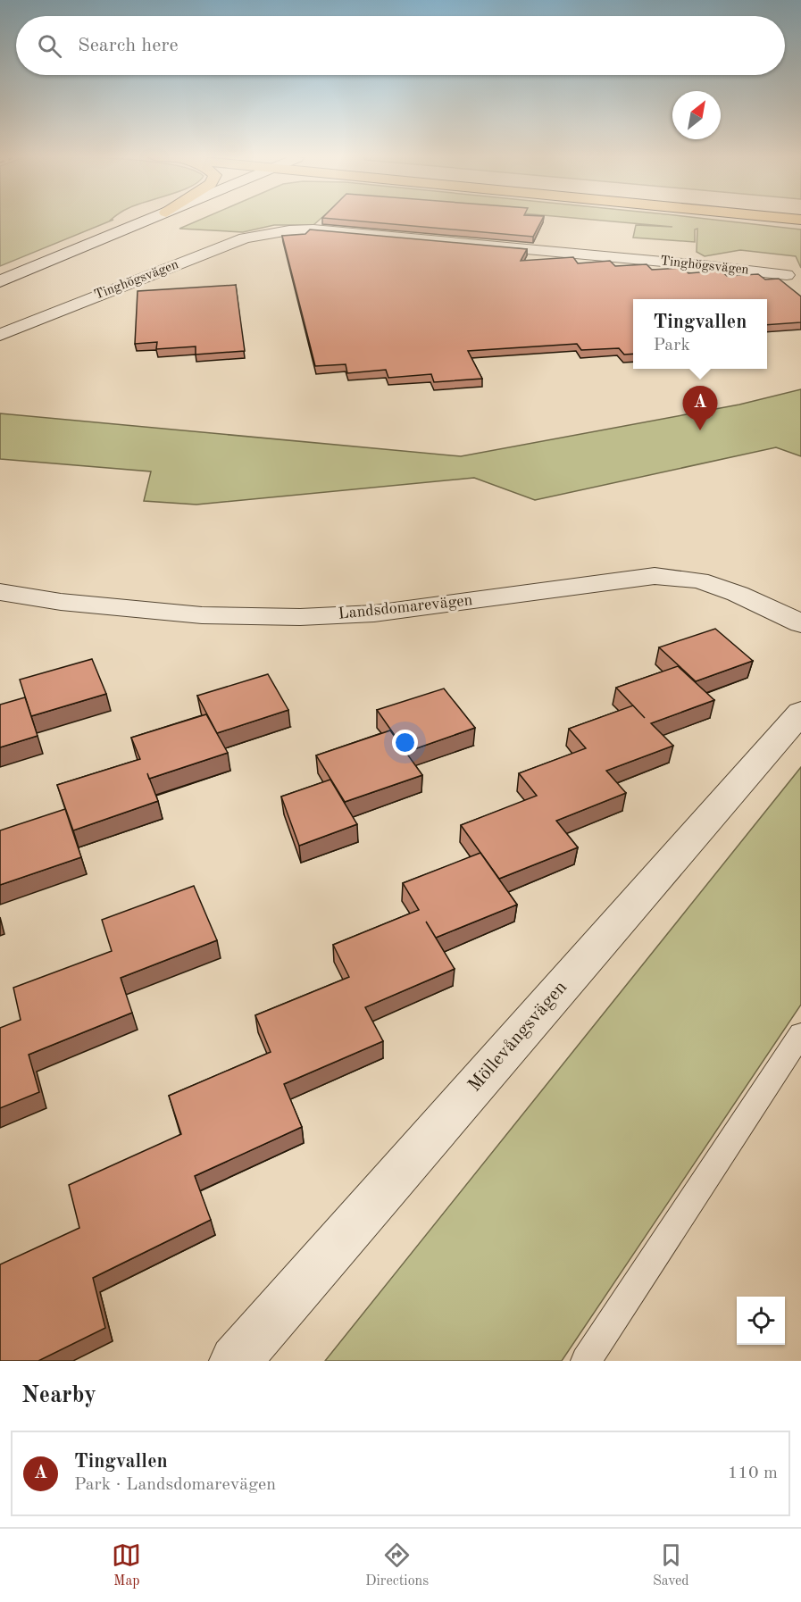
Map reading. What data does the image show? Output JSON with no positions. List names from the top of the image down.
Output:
{
  "streets": {
    "street": ["Tinghögsvägen", "Landsdomarevägen", "Möllevångsvägen"]
  },
  "north": "top right",
  "page": {
    "search": "Search here",
    "popup": ["Tingvallen", "Park"],
    "pins": "A",
    "heading": "Nearby",
    "list": [
      {
        "mark": "A",
        "name": "Tingvallen",
        "note": "Park · Landsdomarevägen",
        "value": "110 m"
      }
    ],
    "nav": ["Map", "Directions", "Saved"]
  }
}
